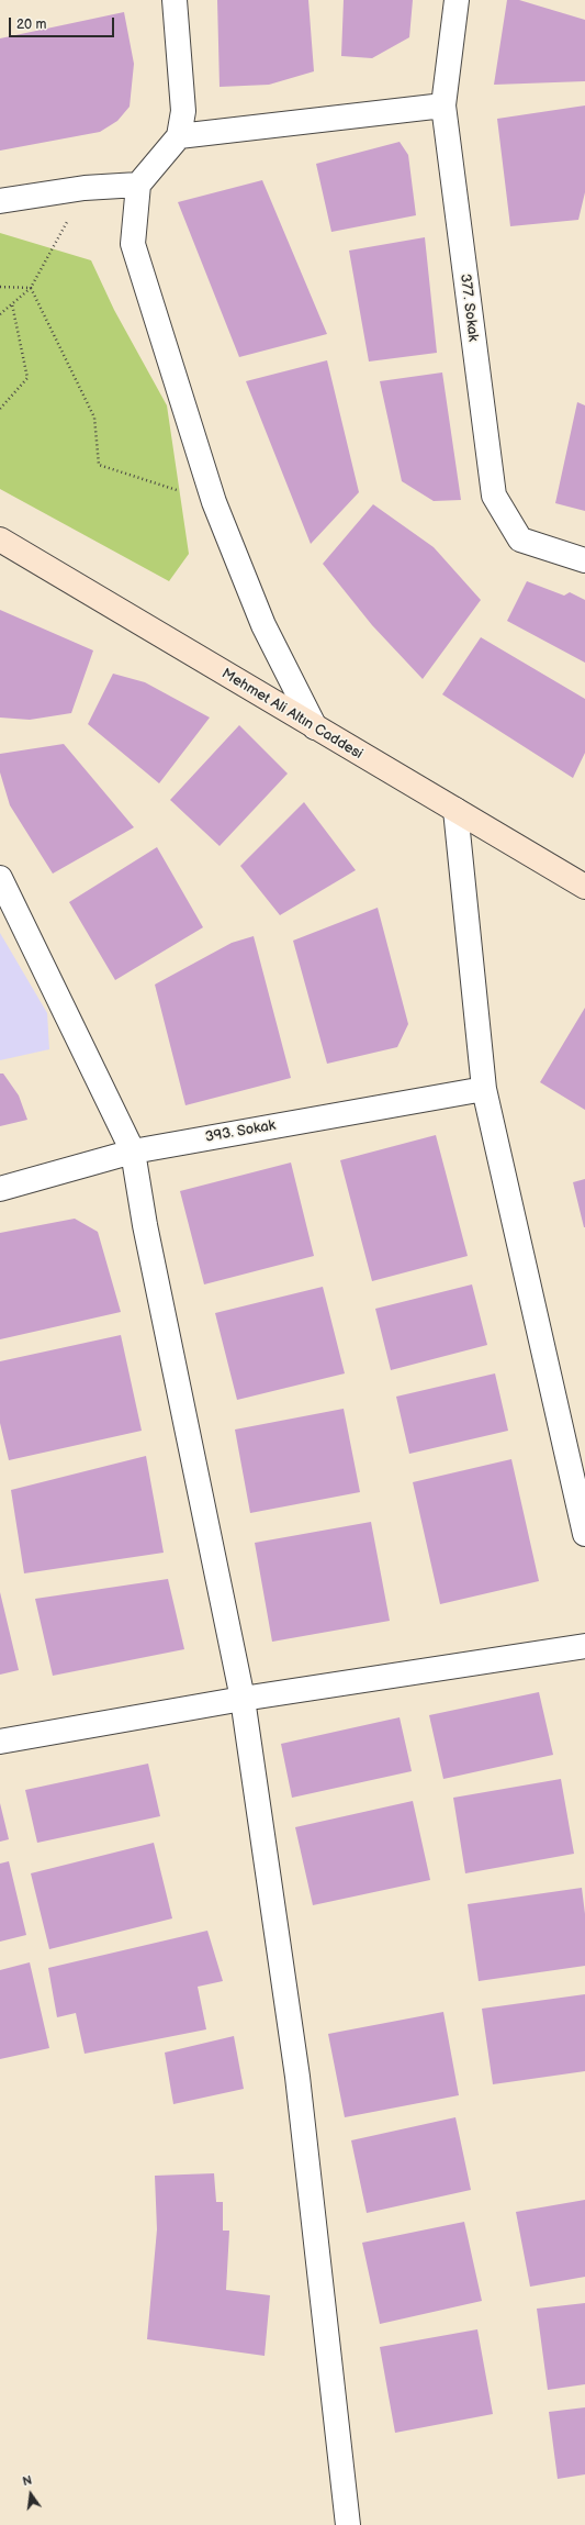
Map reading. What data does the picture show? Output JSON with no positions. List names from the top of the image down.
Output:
{
  "streets": {
    "street": ["377. Sokak", "Mehmet Ali Altın Caddesi", "393. Sokak"]
  },
  "scale_bar": "20 m",
  "north": "top"
}
